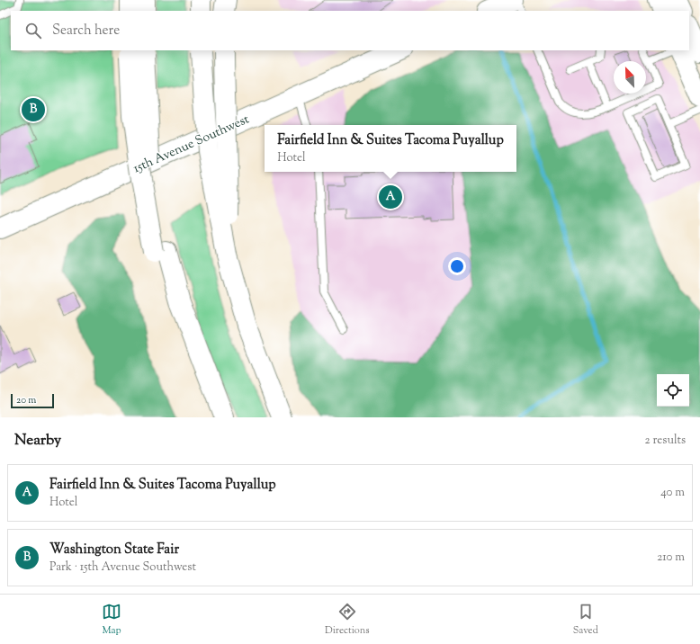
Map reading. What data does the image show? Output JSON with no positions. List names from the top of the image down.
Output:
{
  "streets": {
    "main road": ["15th Avenue Southwest"]
  },
  "scale_bar": "20 m",
  "north": "top left",
  "page": {
    "search": "Search here",
    "pins": ["B", "A"],
    "popup": ["Fairfield Inn & Suites Tacoma Puyallup", "Hotel"],
    "scale": "20 m",
    "heading": ["Nearby", "2 results"],
    "list": [
      {
        "mark": "A",
        "name": "Fairfield Inn & Suites Tacoma Puyallup",
        "note": "Hotel",
        "value": "40 m"
      },
      {
        "mark": "B",
        "name": "Washington State Fair",
        "note": "Park · 15th Avenue Southwest",
        "value": "210 m"
      }
    ],
    "nav": ["Map", "Directions", "Saved"]
  }
}
